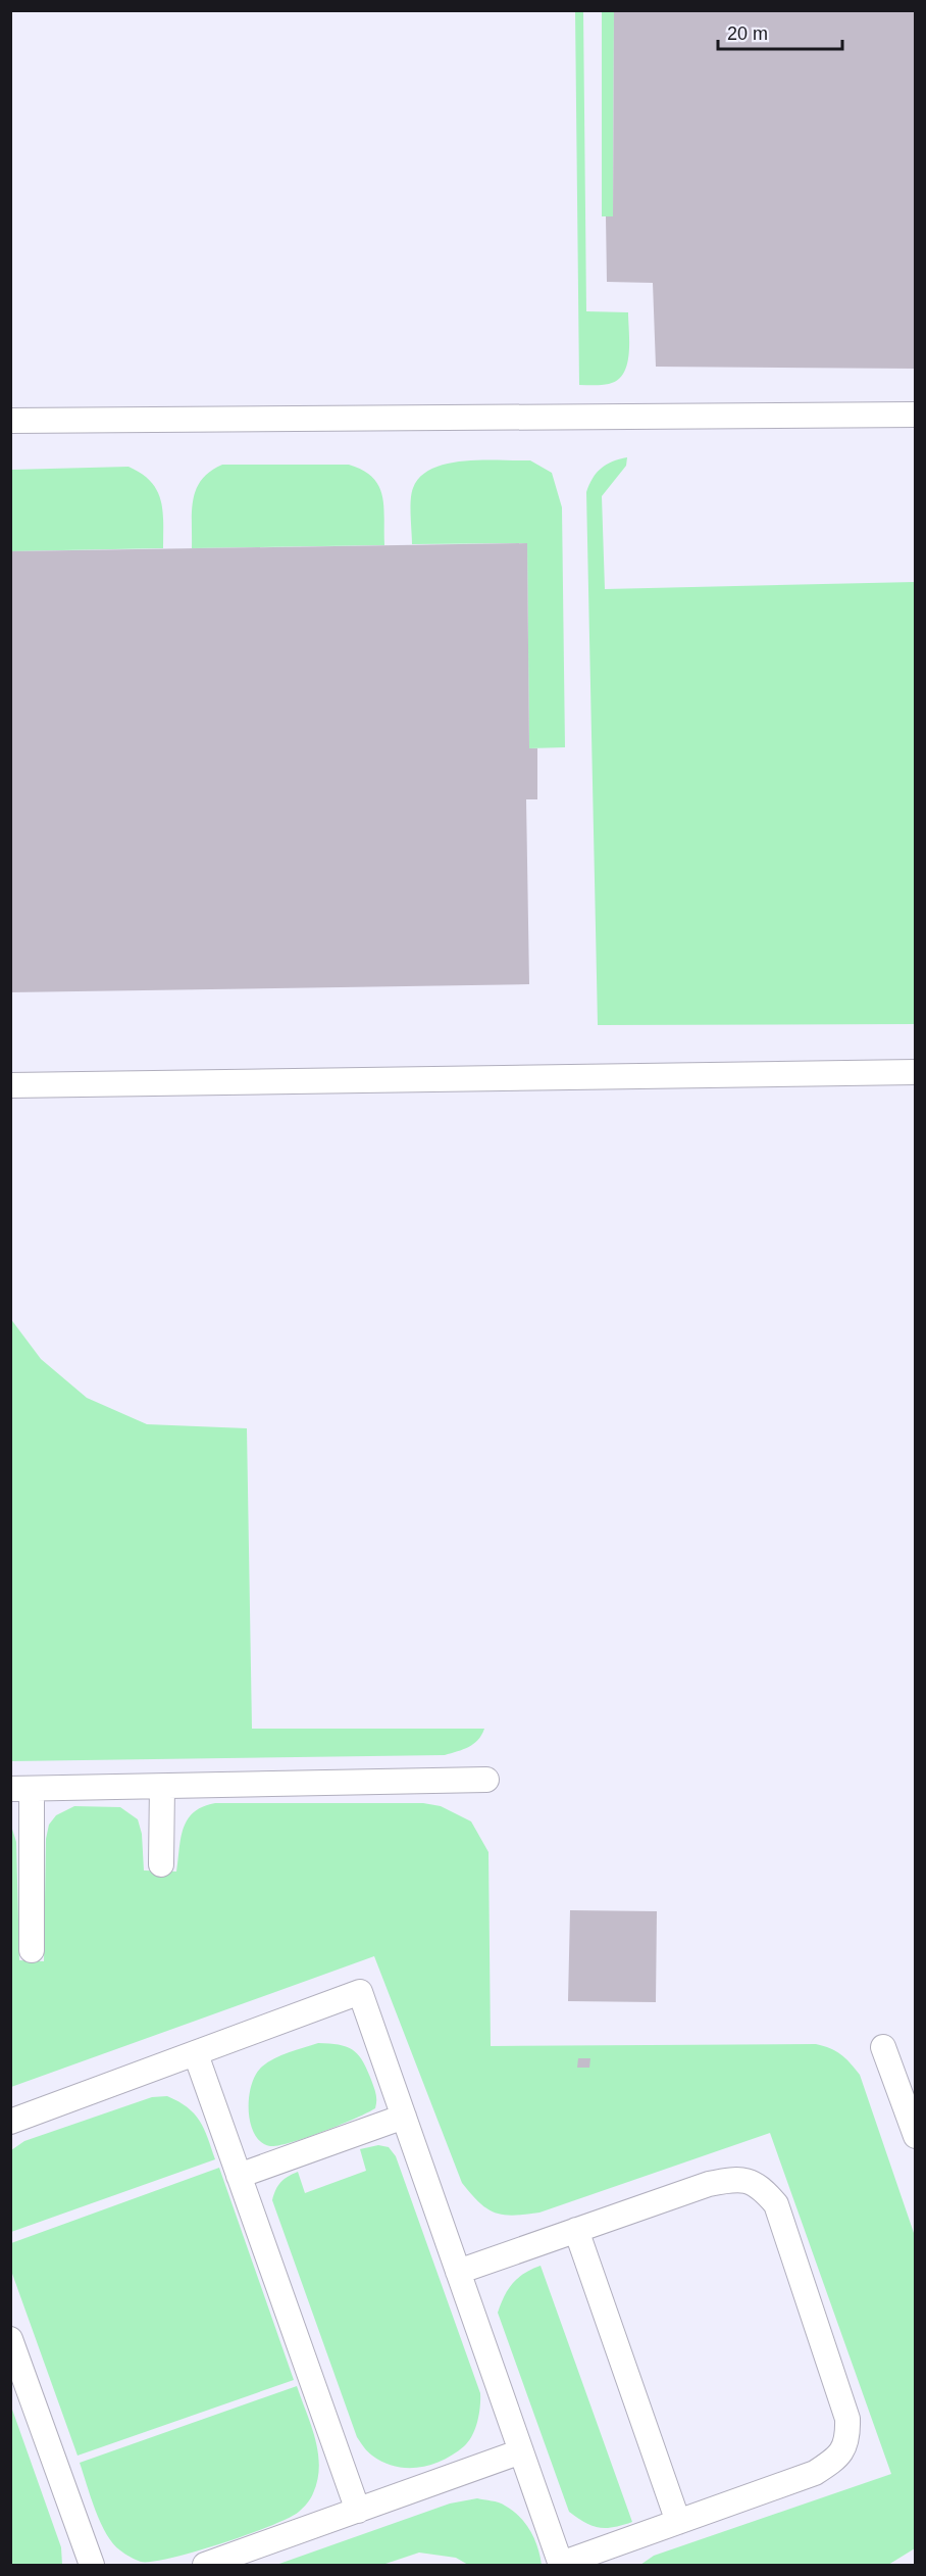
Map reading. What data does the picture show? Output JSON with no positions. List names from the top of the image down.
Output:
{
  "scale_bar": "20 m"
}
